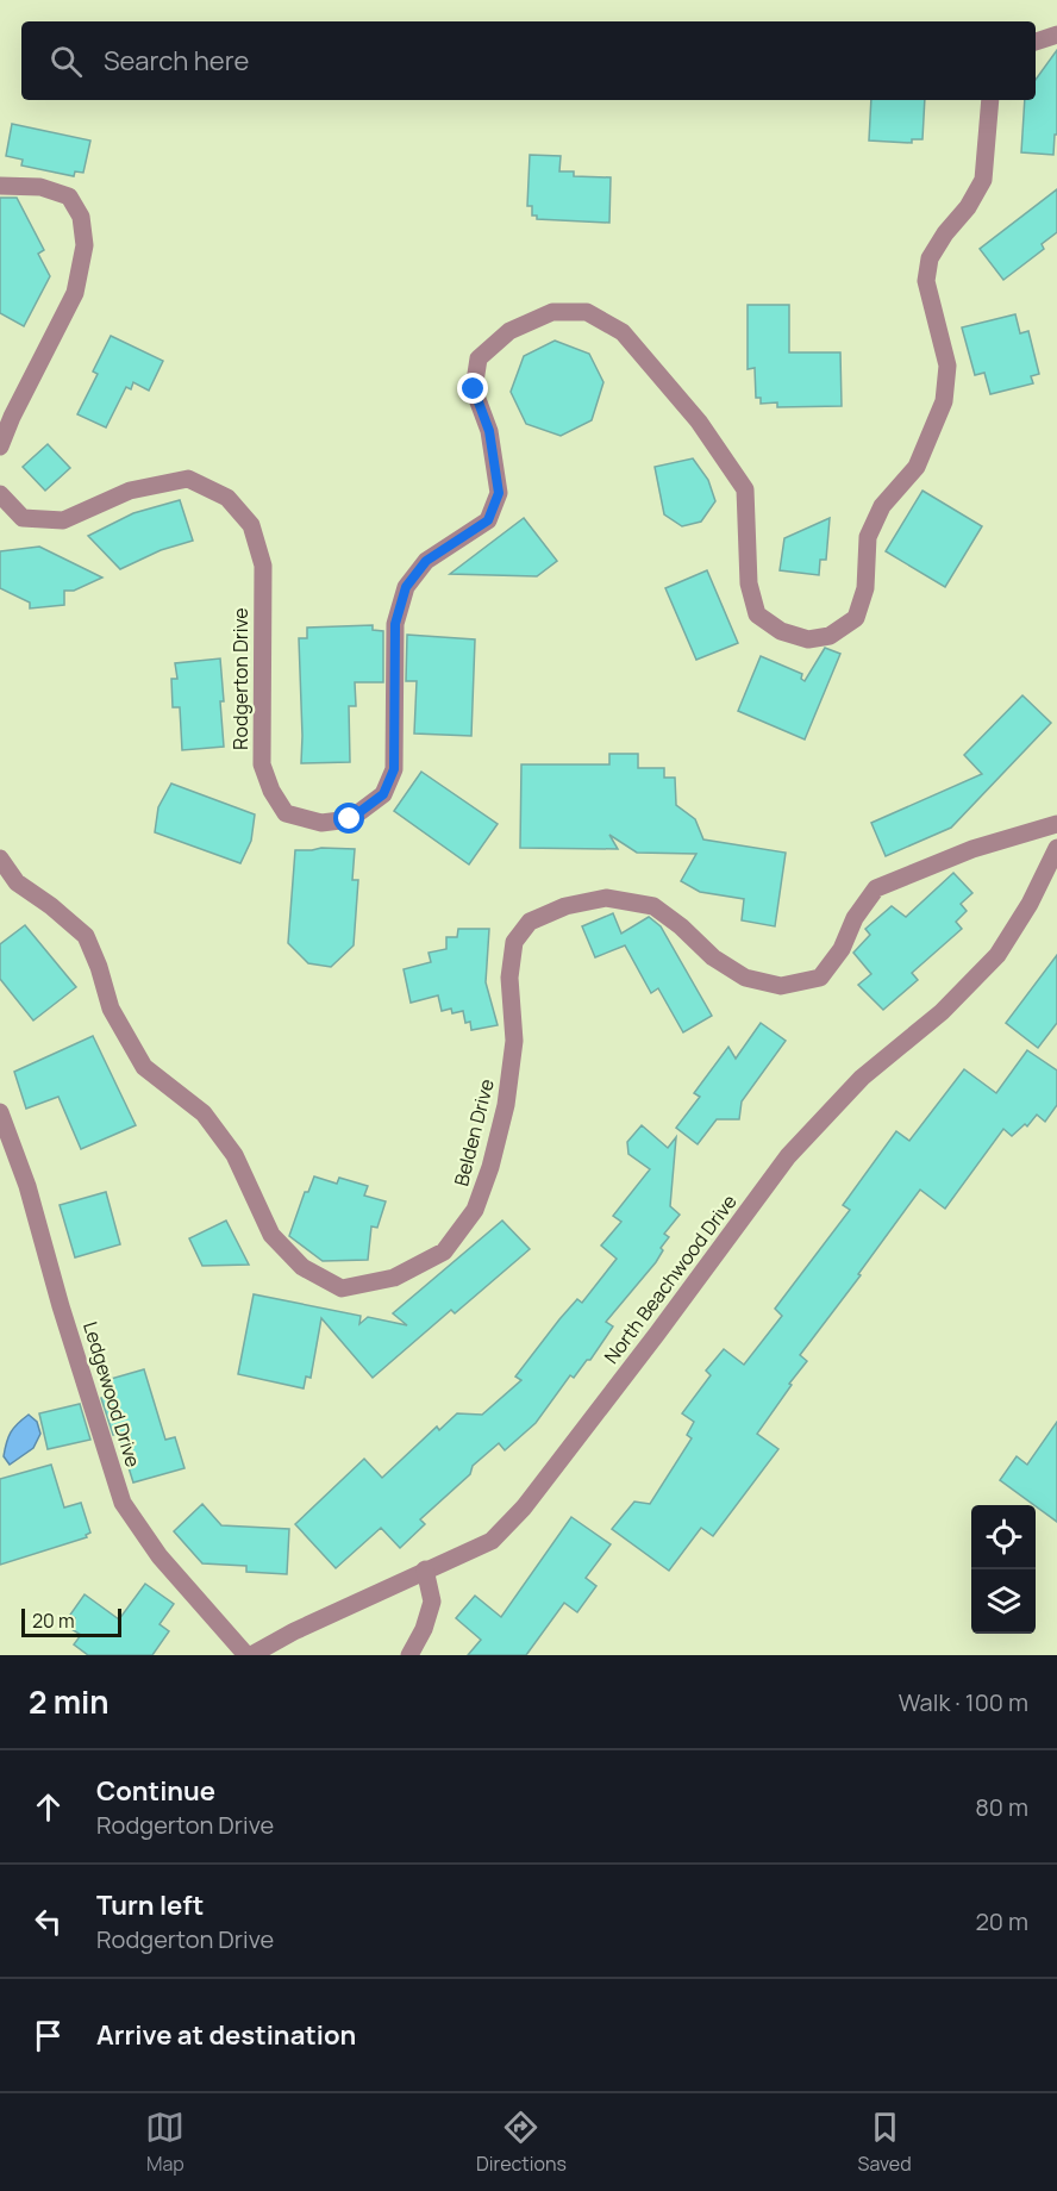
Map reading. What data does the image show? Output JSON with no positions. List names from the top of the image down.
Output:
{
  "streets": {
    "street": [
      "Rodgerton Drive",
      "Belden Drive",
      "North Beachwood Drive",
      "Ledgewood Drive"
    ]
  },
  "crossings": [
    ["North Beachwood Drive", "Ledgewood Drive"]
  ],
  "scale_bar": "20 m",
  "page": {
    "search": "Search here",
    "scale": "20 m",
    "heading": ["2 min", "Walk · 100 m"],
    "list": [
      ["Continue", "Rodgerton Drive", "80 m"],
      ["Turn left", "Rodgerton Drive", "20 m"],
      "Arrive at destination"
    ],
    "nav": ["Map", "Directions", "Saved"]
  }
}
